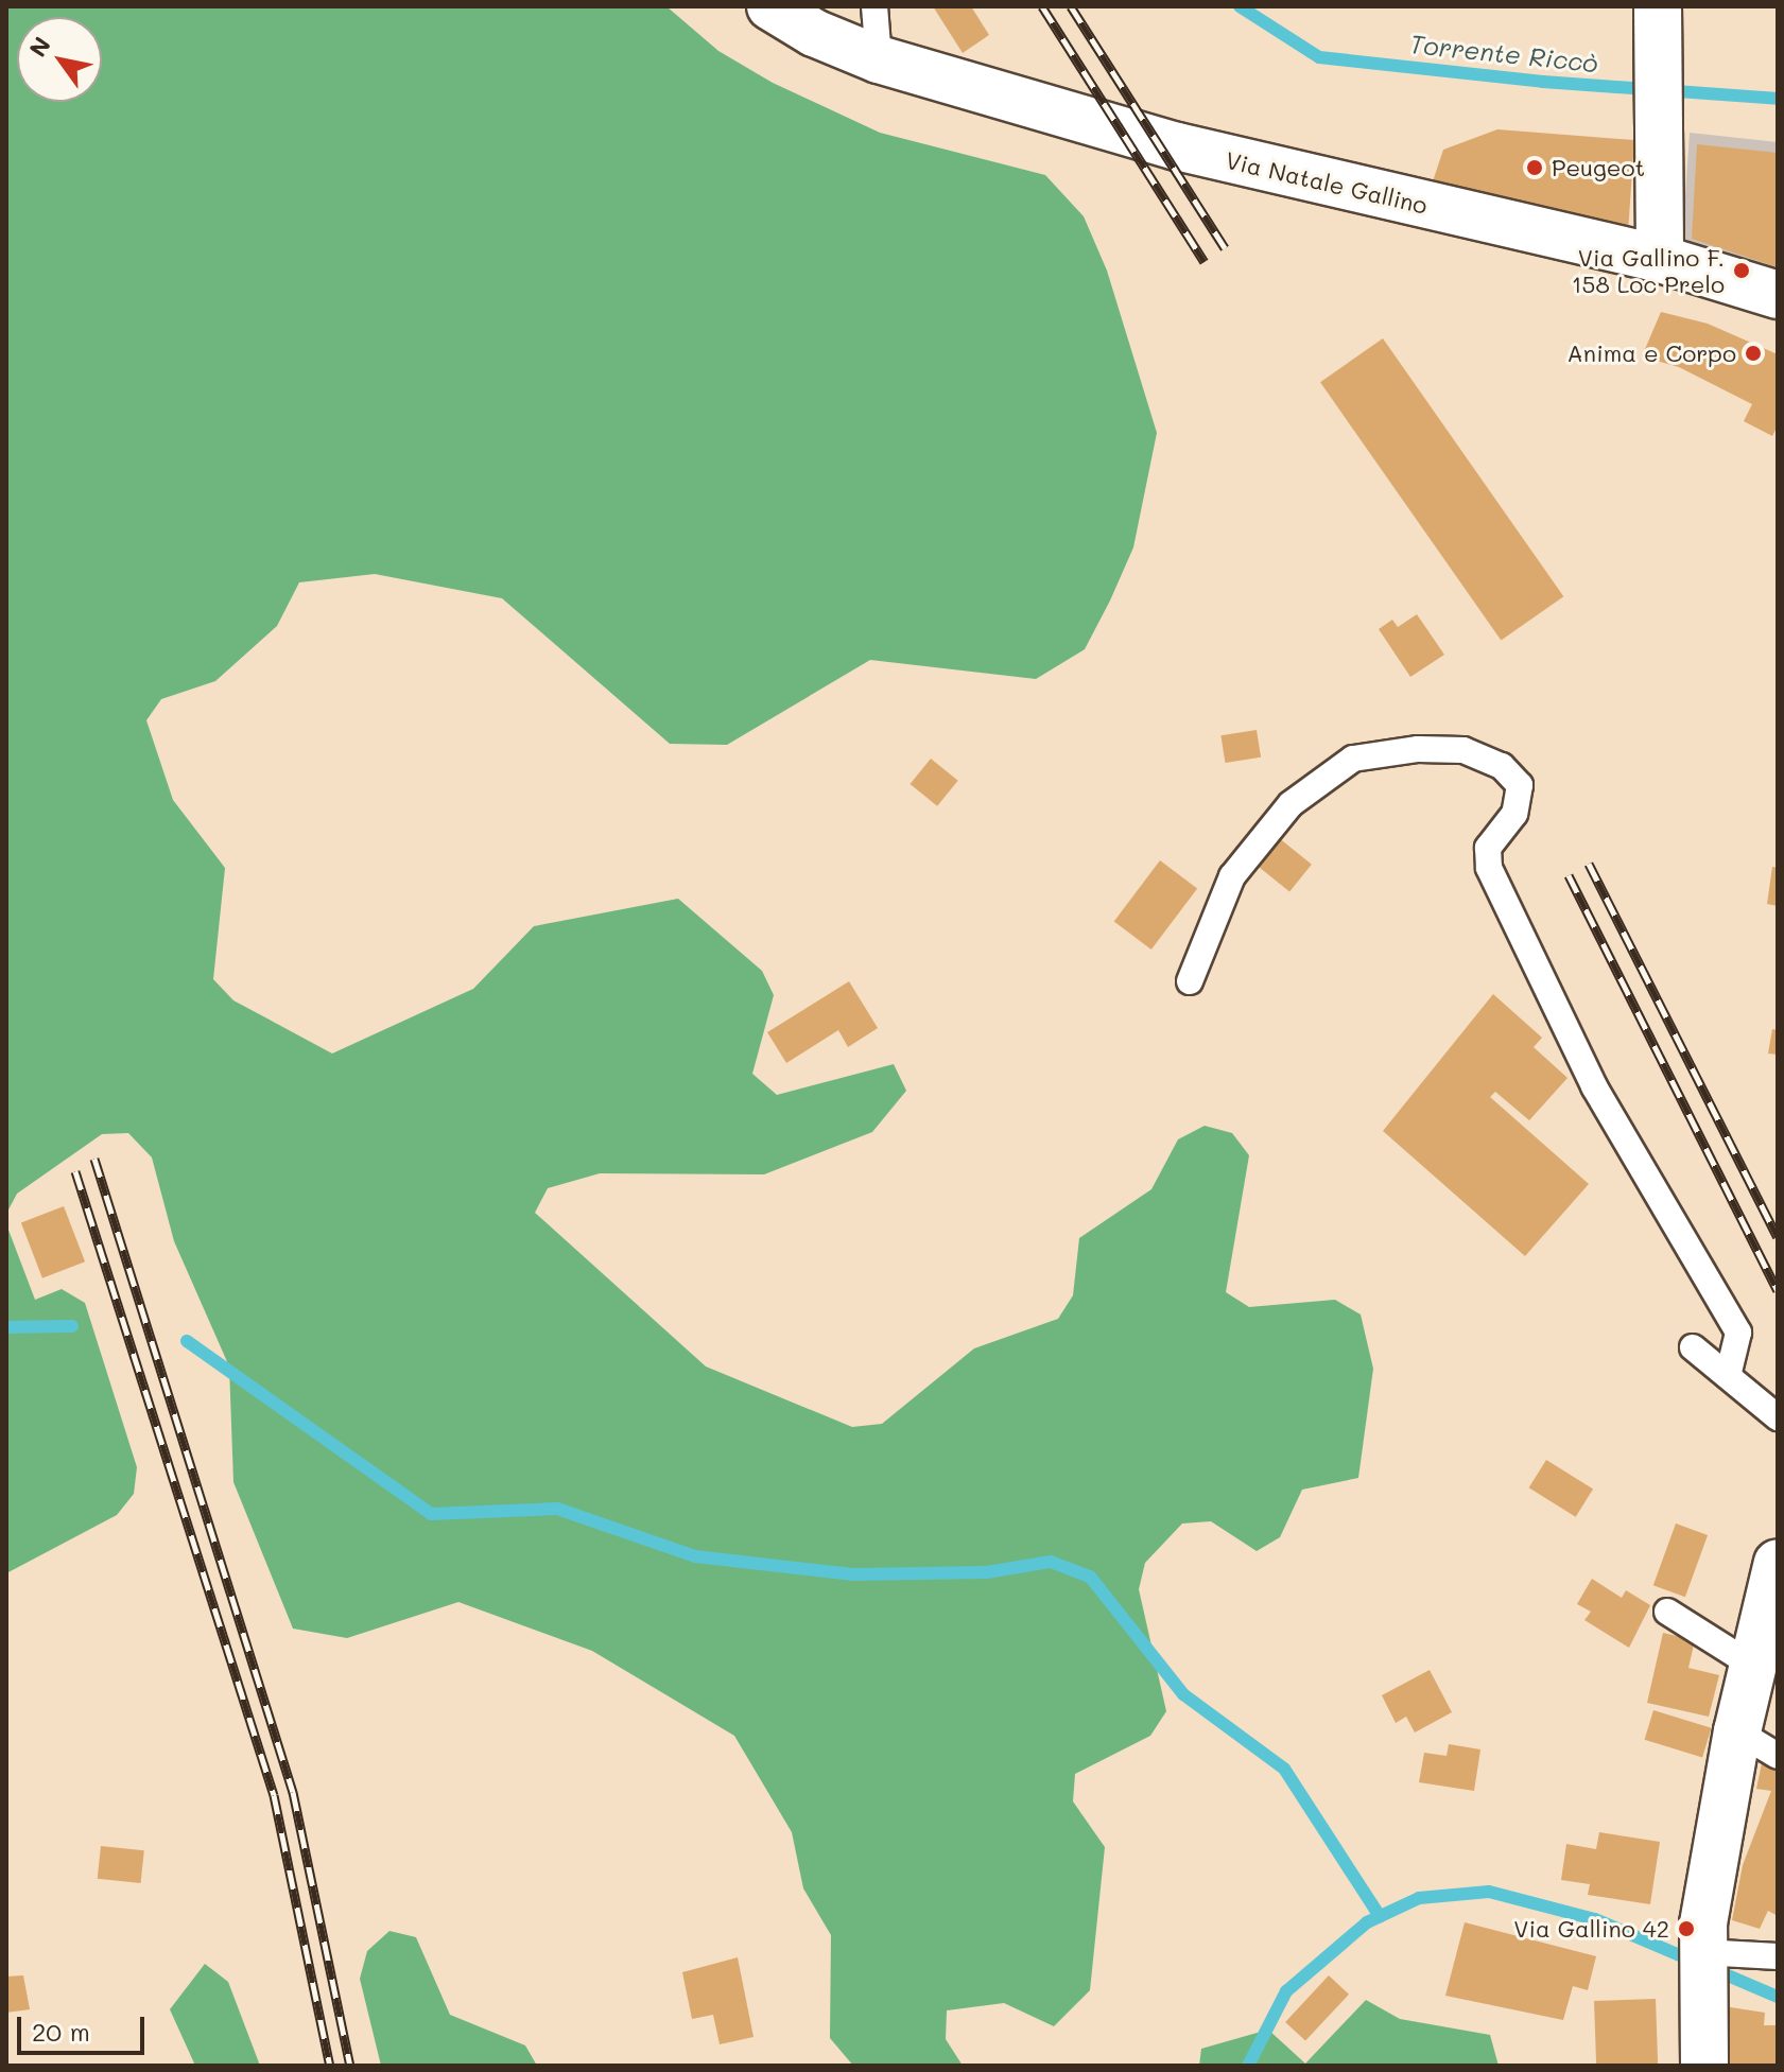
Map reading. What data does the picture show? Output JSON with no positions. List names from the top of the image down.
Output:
{
  "streets": {
    "main road": ["Via Natale Gallino"]
  },
  "water": ["Torrente Riccò"],
  "places": [
    "Peugeot",
    "Via Gallino F. 158 Loc Prelo",
    "Anima e Corpo",
    "Via Gallino 42"
  ],
  "scale_bar": "20 m",
  "north": "top left"
}
